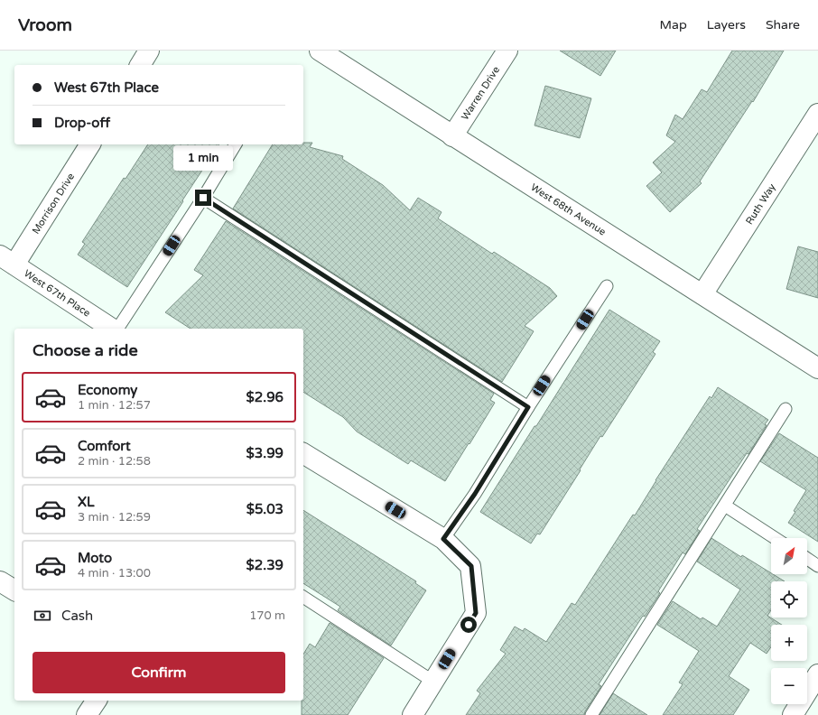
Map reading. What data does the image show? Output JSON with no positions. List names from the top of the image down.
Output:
{
  "streets": {
    "street": [
      "Warren Drive",
      "Morrison Drive",
      "Ruth Way",
      "West 68th Avenue",
      "West 67th Place"
    ]
  },
  "crossings": [
    ["Warren Drive", "West 68th Avenue"],
    ["Morrison Drive", "West 67th Place"],
    ["Ruth Way", "West 68th Avenue"]
  ],
  "north": "top right",
  "page": {
    "header": "Vroom",
    "nav": ["Map", "Layers", "Share"],
    "banner": ["West 67th Place", "Drop-off"],
    "bubble": "1 min",
    "heading": "Choose a ride",
    "list": [
      {
        "name": "Economy",
        "note": "1 min · 12:57",
        "value": "$2.96"
      },
      {
        "name": "Comfort",
        "note": "2 min · 12:58",
        "value": "$3.99"
      },
      {
        "name": "XL",
        "note": "3 min · 12:59",
        "value": "$5.03"
      },
      {
        "name": "Moto",
        "note": "4 min · 13:00",
        "value": "$2.39"
      }
    ],
    "map_buttons": ["+", "−"],
    "pay": ["Cash", "170 m"],
    "buttons": "Confirm"
  }
}
